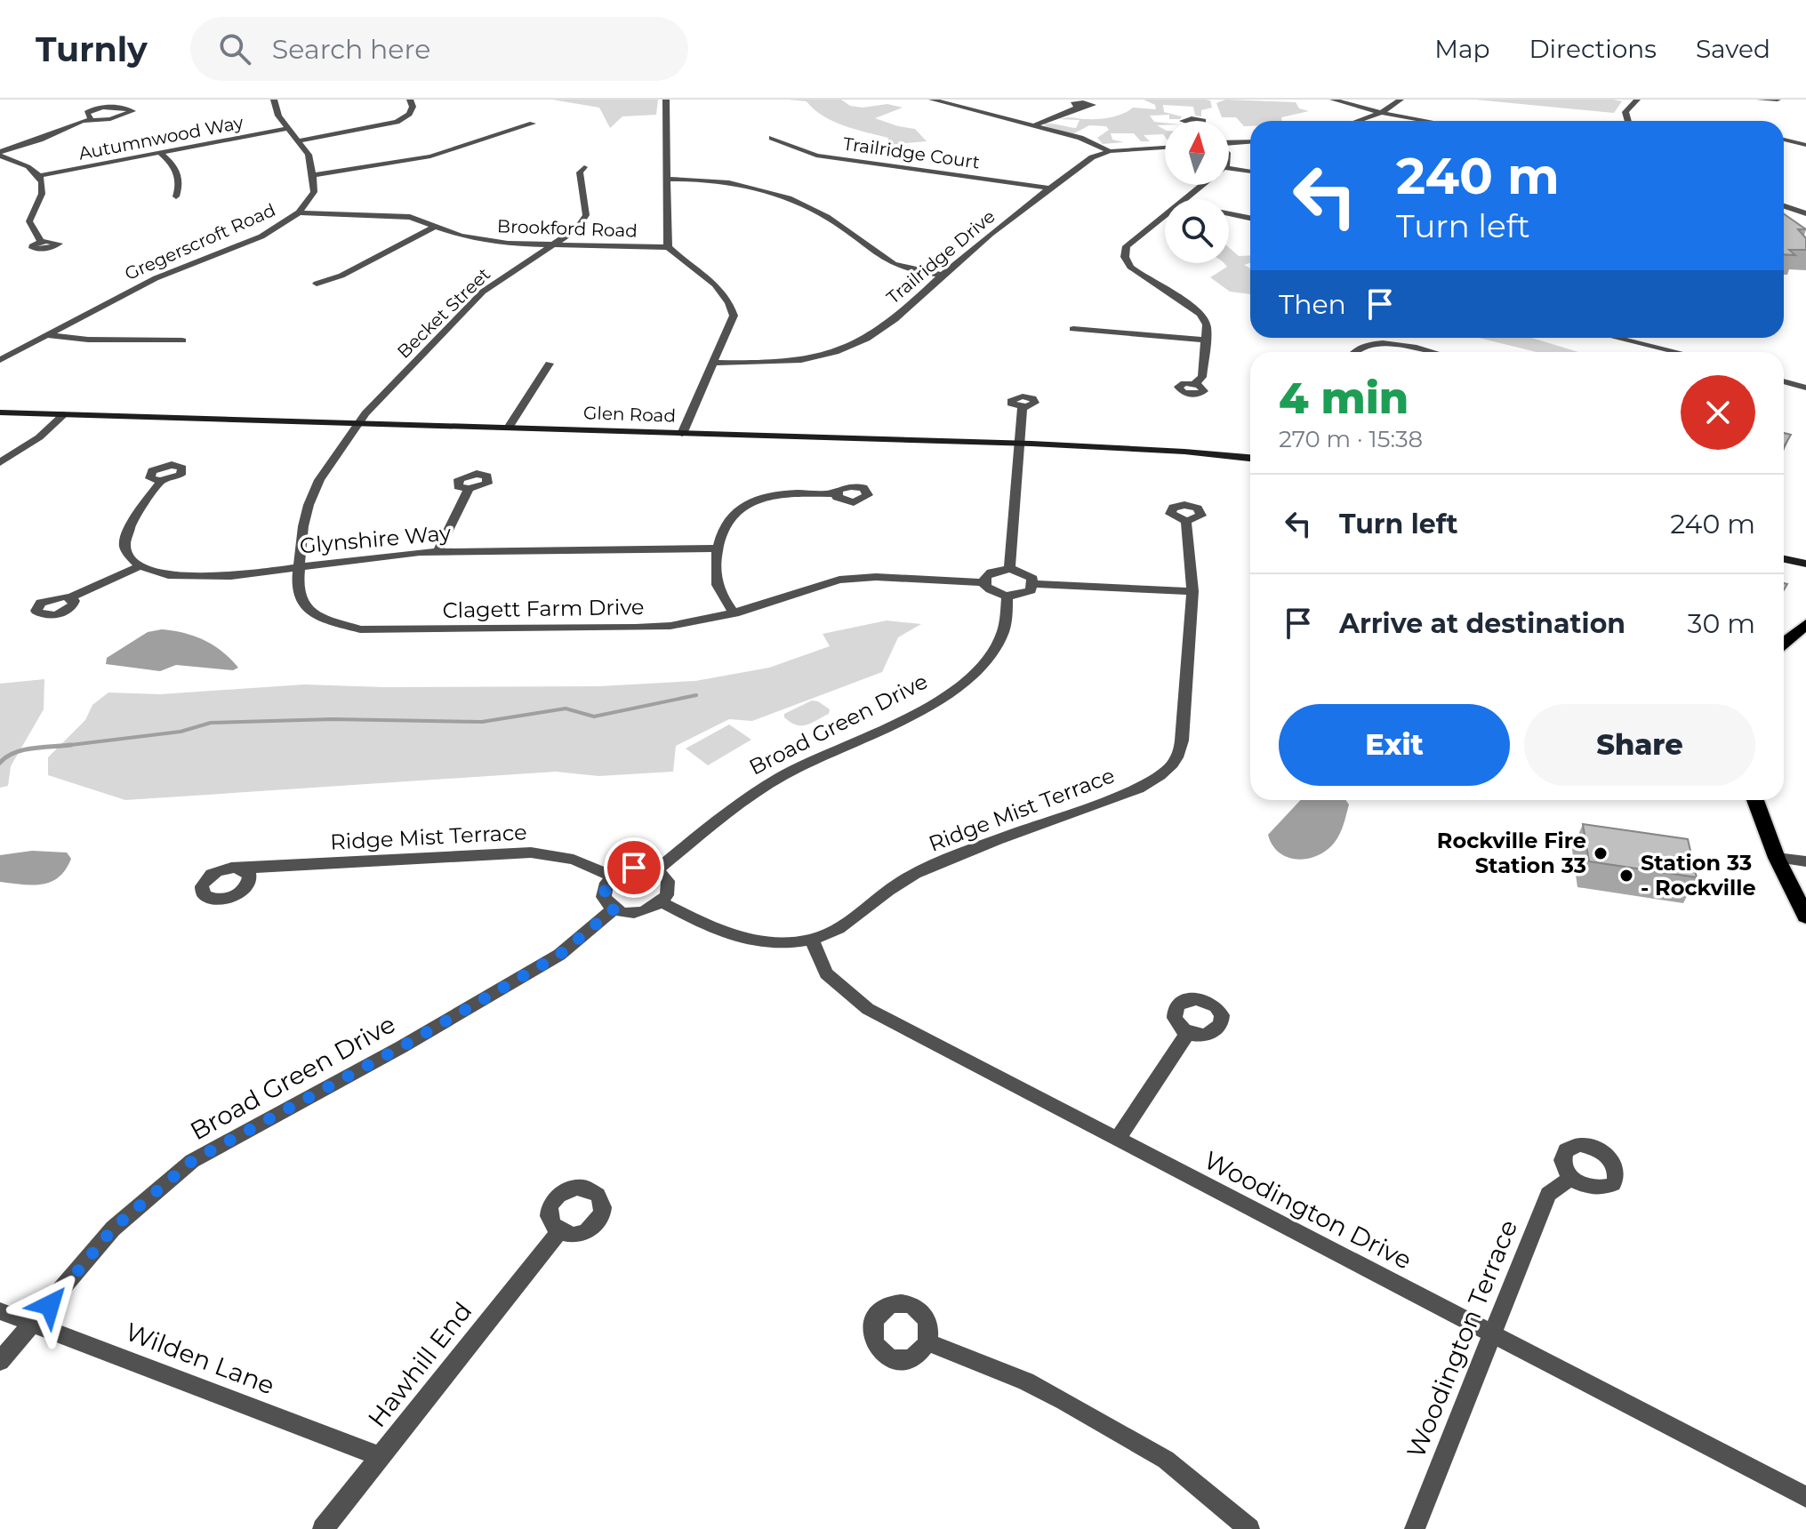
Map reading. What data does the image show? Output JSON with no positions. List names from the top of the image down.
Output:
{
  "streets": {
    "main road": ["Glen Road"],
    "street": [
      "Autumnwood Way",
      "Trailridge Court",
      "Brookford Road",
      "Gregerscroft Road",
      "Trailridge Drive",
      "Becket Street",
      "Glynshire Way",
      "Clagett Farm Drive",
      "Broad Green Drive",
      "Ridge Mist Terrace",
      "Woodington Drive",
      "Woodington Terrace",
      "Wilden Lane",
      "Hawhill End"
    ]
  },
  "crossings": [
    ["Trailridge Court", "Trailridge Drive"],
    ["Brookford Road", "Gregerscroft Road"],
    ["Brookford Road", "Becket Street"],
    ["Becket Street", "Glen Road"],
    ["Becket Street", "Clagett Farm Drive"],
    ["Glen Road", "Clagett Farm Drive"],
    ["Glynshire Way", "Clagett Farm Drive"],
    ["Broad Green Drive", "Ridge Mist Terrace"],
    ["Broad Green Drive", "Wilden Lane"],
    ["Ridge Mist Terrace", "Woodington Drive"],
    ["Woodington Drive", "Woodington Terrace"],
    ["Wilden Lane", "Hawhill End"]
  ],
  "places": ["Rockville Fire Station 33", "Station 33 - Rockville"],
  "north": "top",
  "page": {
    "header": "Turnly",
    "search": "Search here",
    "nav": ["Map", "Directions", "Saved"],
    "turn": ["240 m", "Turn left"],
    "then": "Then",
    "heading": ["4 min", "270 m · 15:38"],
    "list": [
      {
        "name": "Turn left",
        "value": "240 m"
      },
      {
        "name": "Arrive at destination",
        "value": "30 m"
      }
    ],
    "buttons": ["Exit", "Share"]
  }
}
